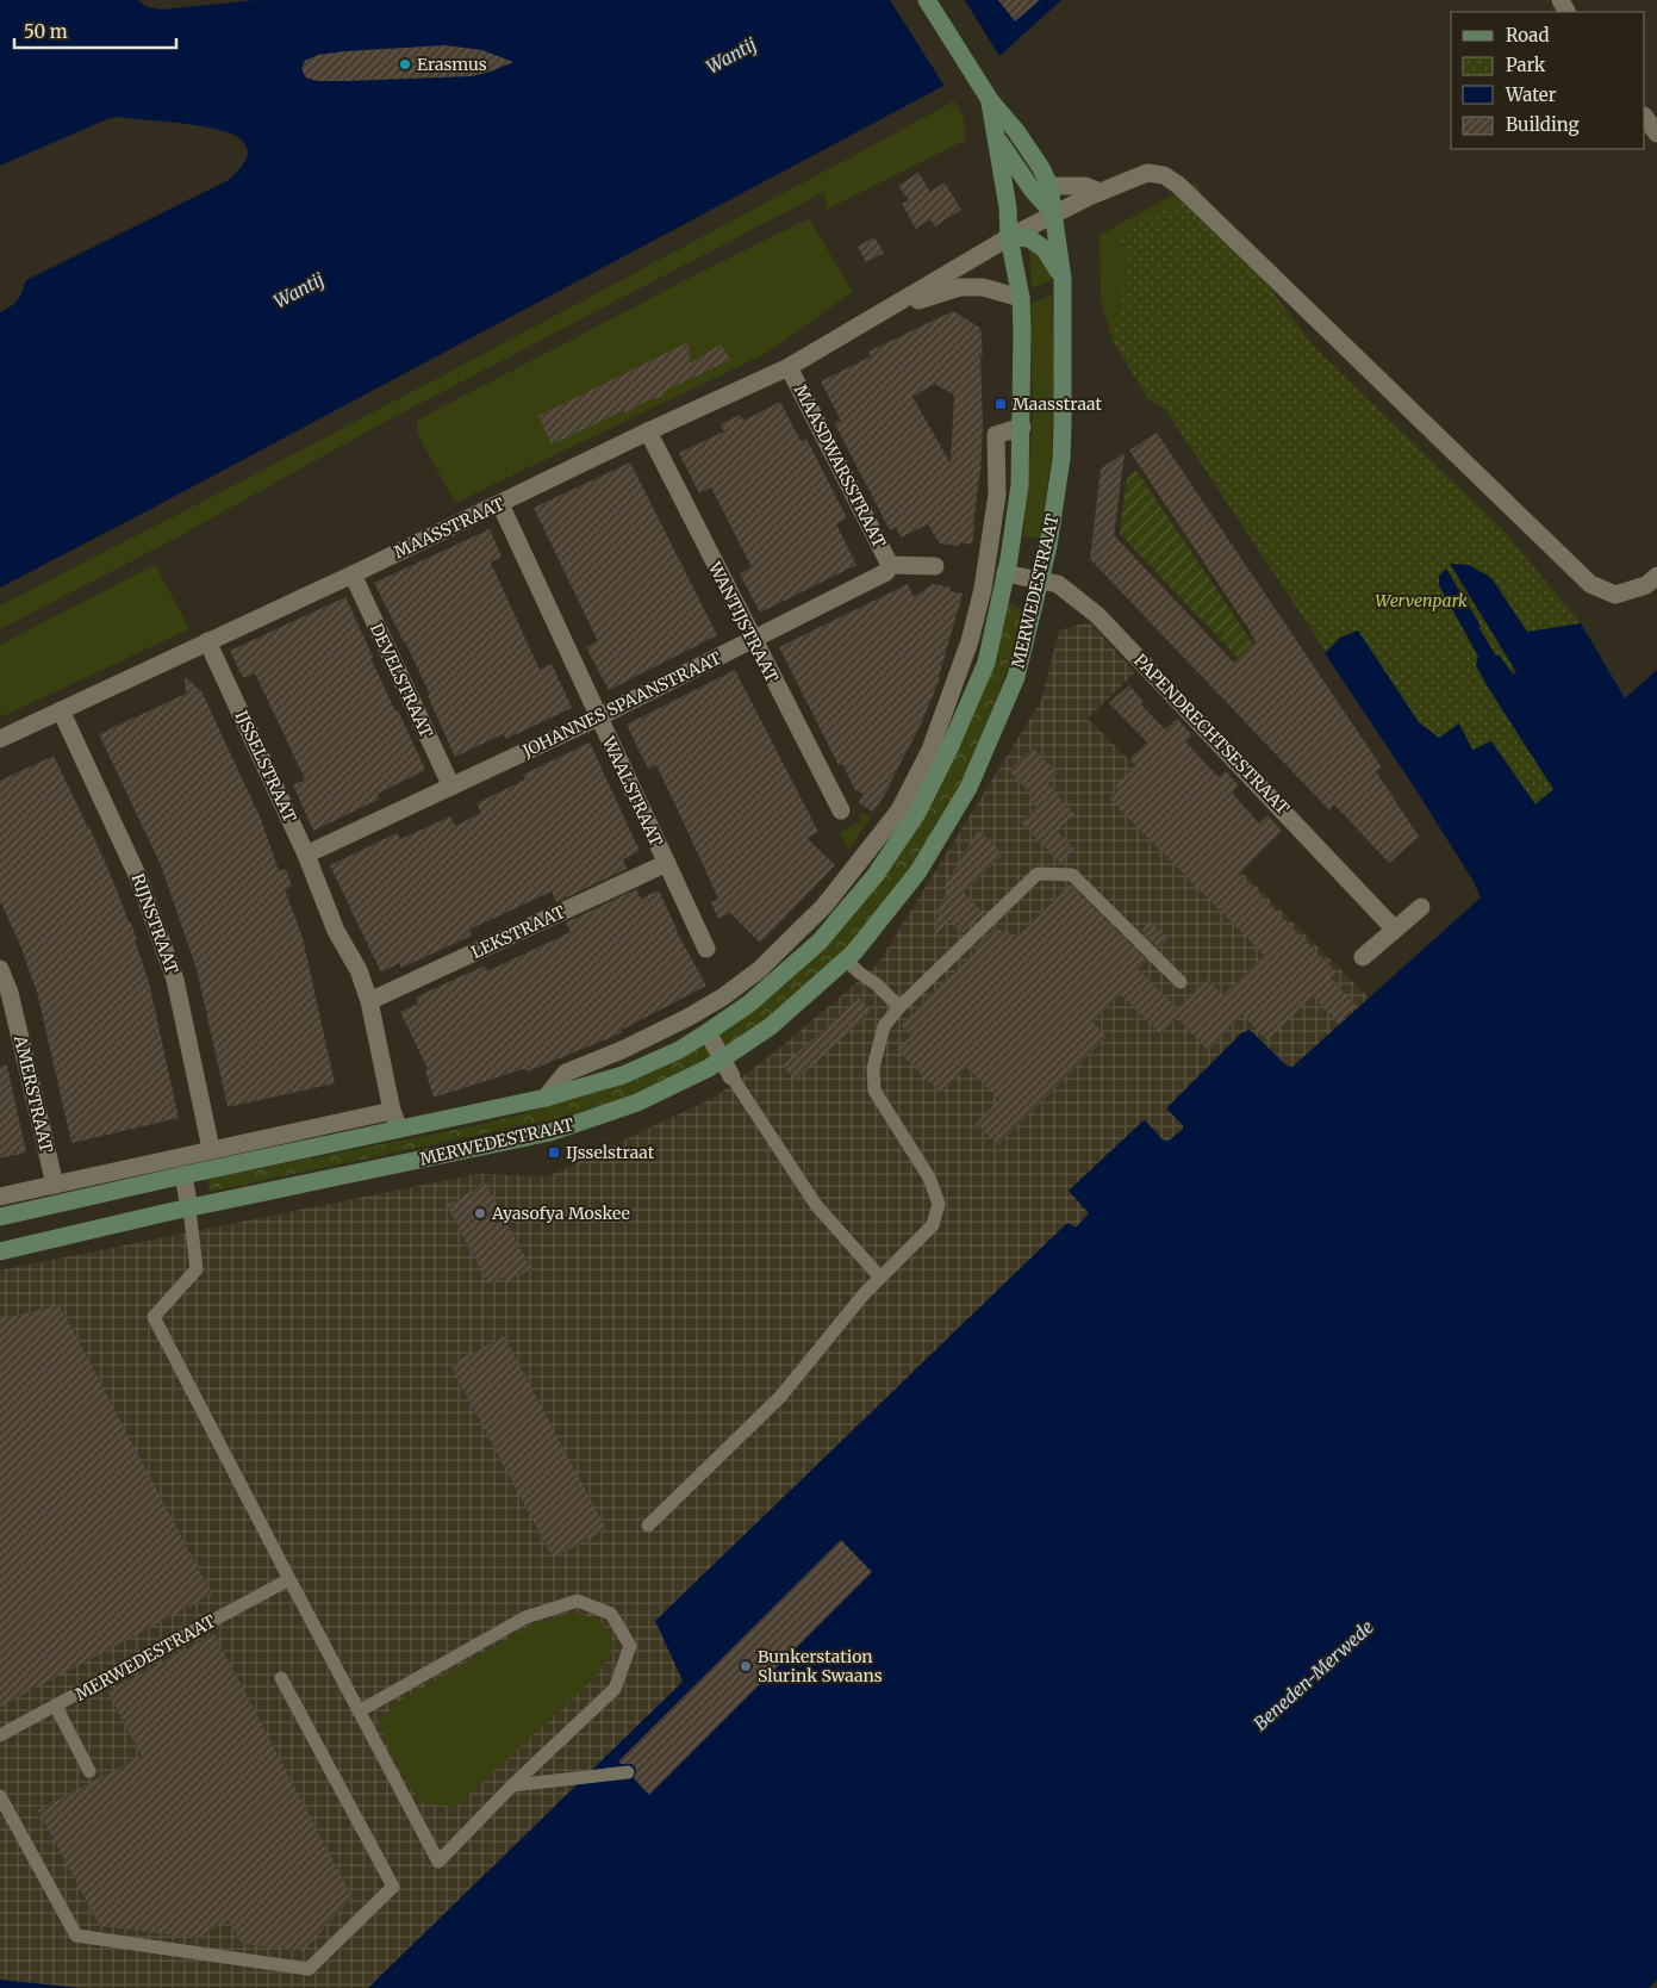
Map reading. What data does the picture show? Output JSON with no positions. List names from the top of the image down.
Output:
{
  "streets": {
    "main road": ["MERWEDESTRAAT"],
    "street": [
      "MAASDWARSSTRAAT",
      "MAASSTRAAT",
      "WANTIJSTRAAT",
      "DEVELSTRAAT",
      "JOHANNES SPAANSTRAAT",
      "PAPENDRECHTSESTRAAT",
      "IJSSELSTRAAT",
      "WAALSTRAAT",
      "RIJNSTRAAT",
      "LEKSTRAAT",
      "AMERSTRAAT"
    ]
  },
  "crossings": [
    ["MAASDWARSSTRAAT", "MAASSTRAAT"],
    ["MAASDWARSSTRAAT", "JOHANNES SPAANSTRAAT"],
    ["MAASSTRAAT", "MERWEDESTRAAT"],
    ["MAASSTRAAT", "WANTIJSTRAAT"],
    ["MAASSTRAAT", "DEVELSTRAAT"],
    ["MAASSTRAAT", "IJSSELSTRAAT"],
    ["MAASSTRAAT", "WAALSTRAAT"],
    ["MAASSTRAAT", "RIJNSTRAAT"],
    ["MERWEDESTRAAT", "PAPENDRECHTSESTRAAT"],
    ["MERWEDESTRAAT", "IJSSELSTRAAT"],
    ["WANTIJSTRAAT", "JOHANNES SPAANSTRAAT"],
    ["DEVELSTRAAT", "JOHANNES SPAANSTRAAT"],
    ["JOHANNES SPAANSTRAAT", "IJSSELSTRAAT"],
    ["JOHANNES SPAANSTRAAT", "WAALSTRAAT"],
    ["IJSSELSTRAAT", "LEKSTRAAT"],
    ["WAALSTRAAT", "LEKSTRAAT"]
  ],
  "water": ["Wantij", "Beneden-Merwede"],
  "parks": ["Wervenpark"],
  "places": {
    "other": ["Erasmus", "Ayasofya Moskee", "Bunkerstation Slurink Swaans"],
    "transit": ["Maasstraat", "IJsselstraat"]
  },
  "legend": [
    "Road",
    "Park",
    "Water",
    "Building"
  ],
  "scale_bar": "50 m"
}
